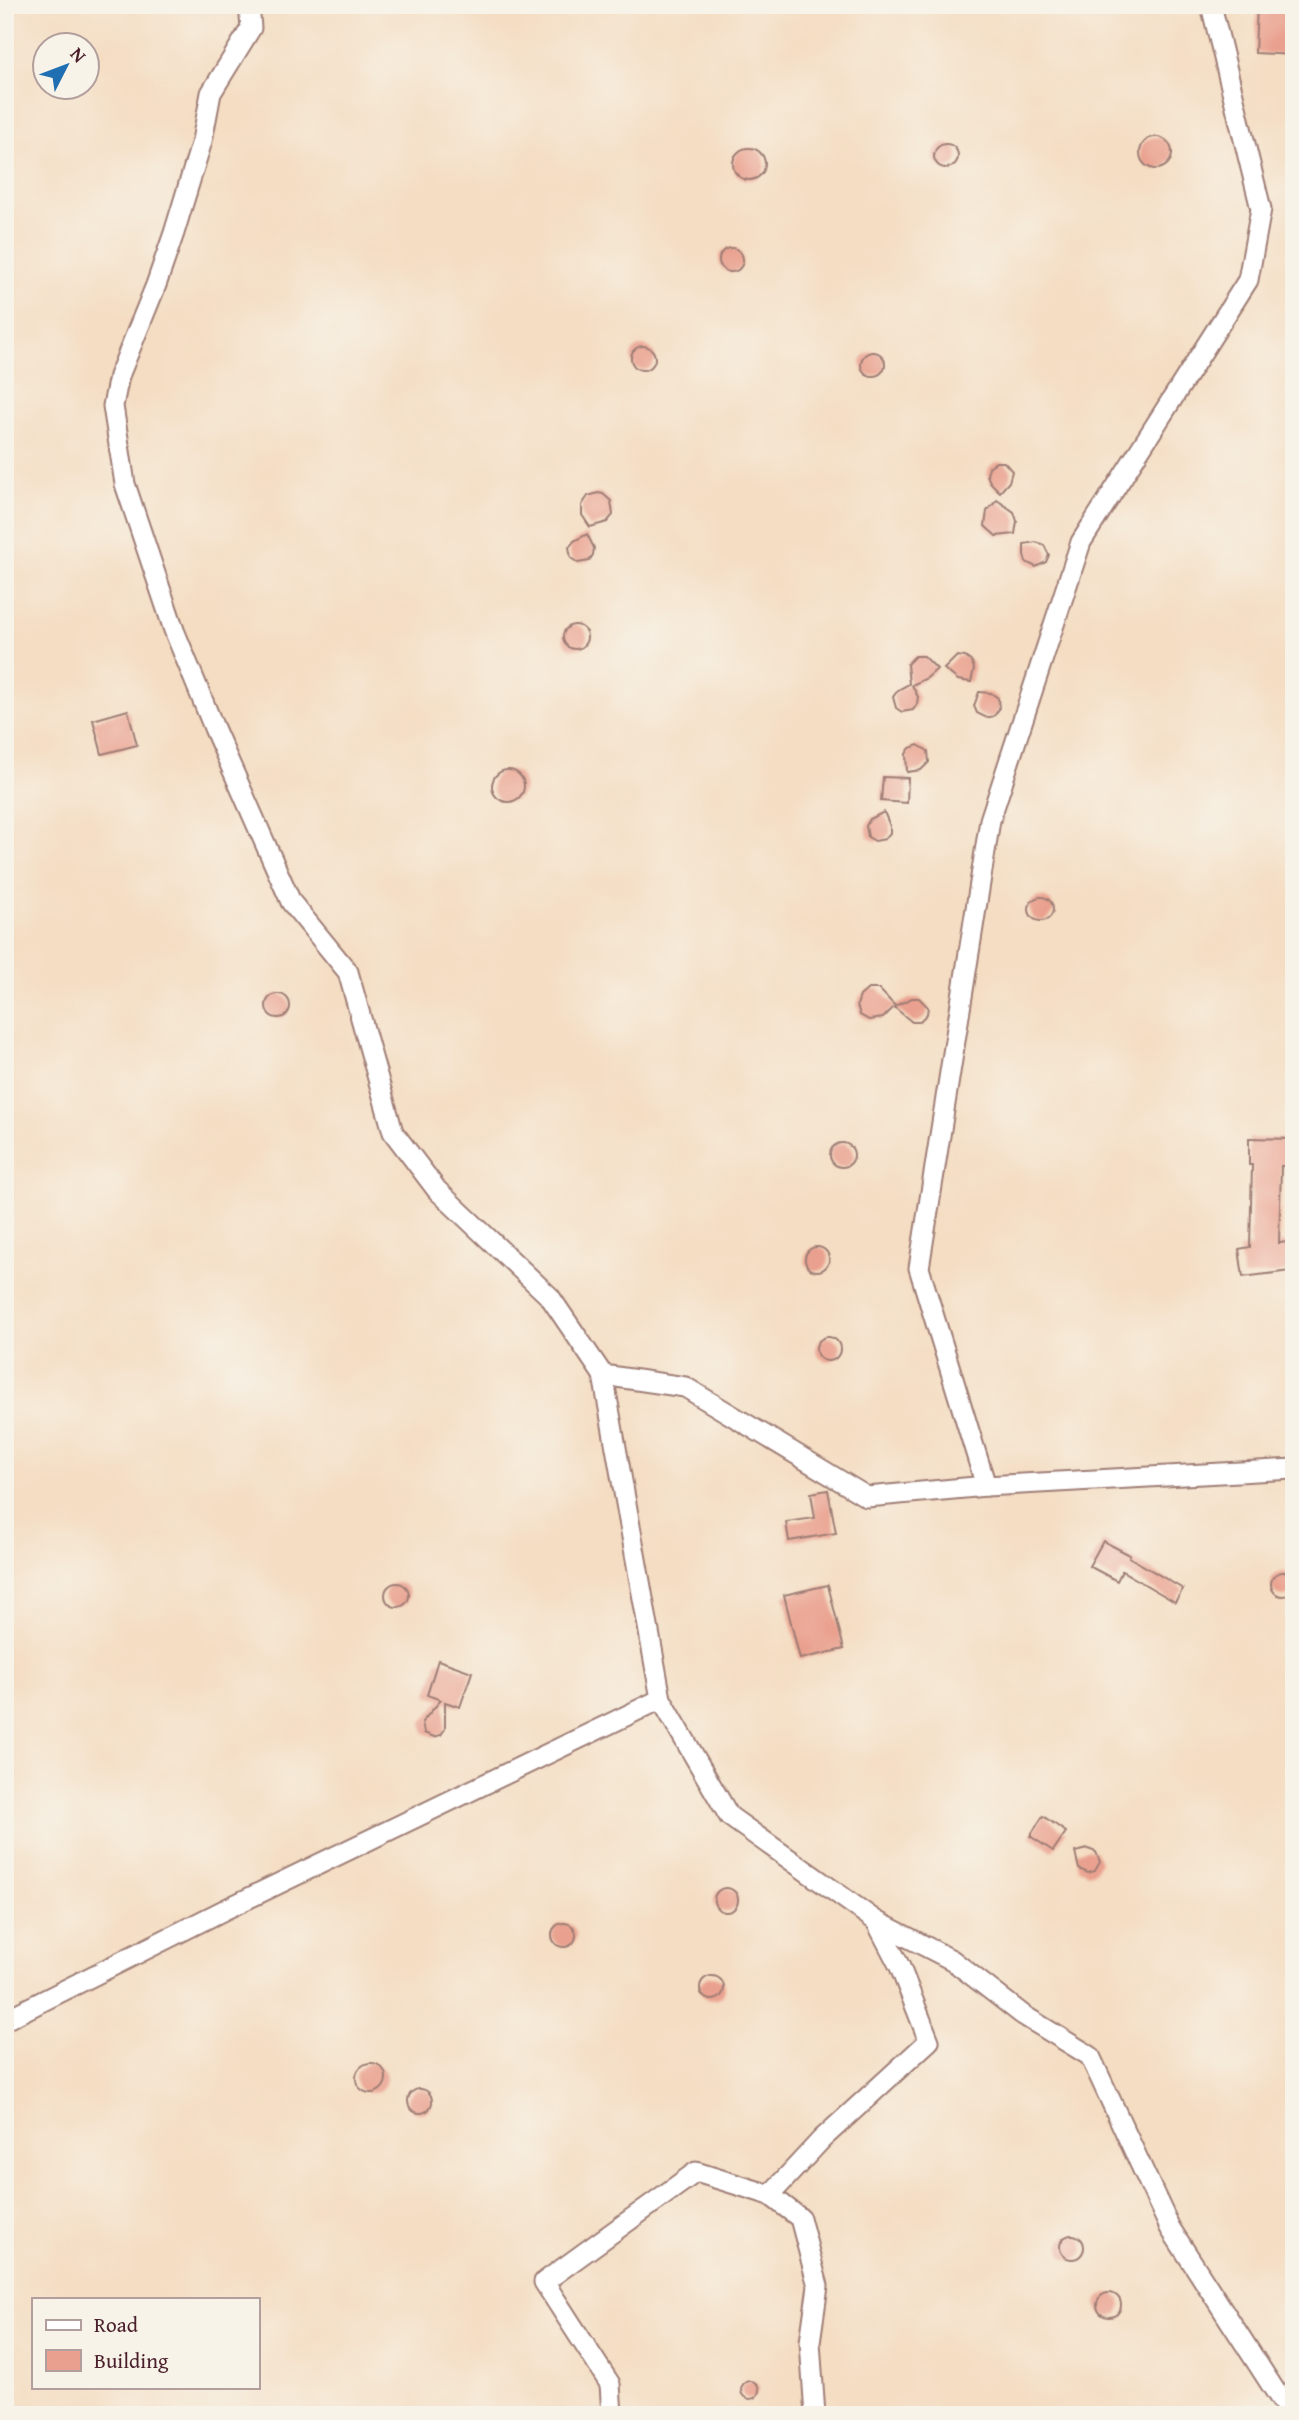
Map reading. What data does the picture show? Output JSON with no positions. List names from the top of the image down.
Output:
{
  "legend": ["Road", "Building"],
  "north": "top right"
}
